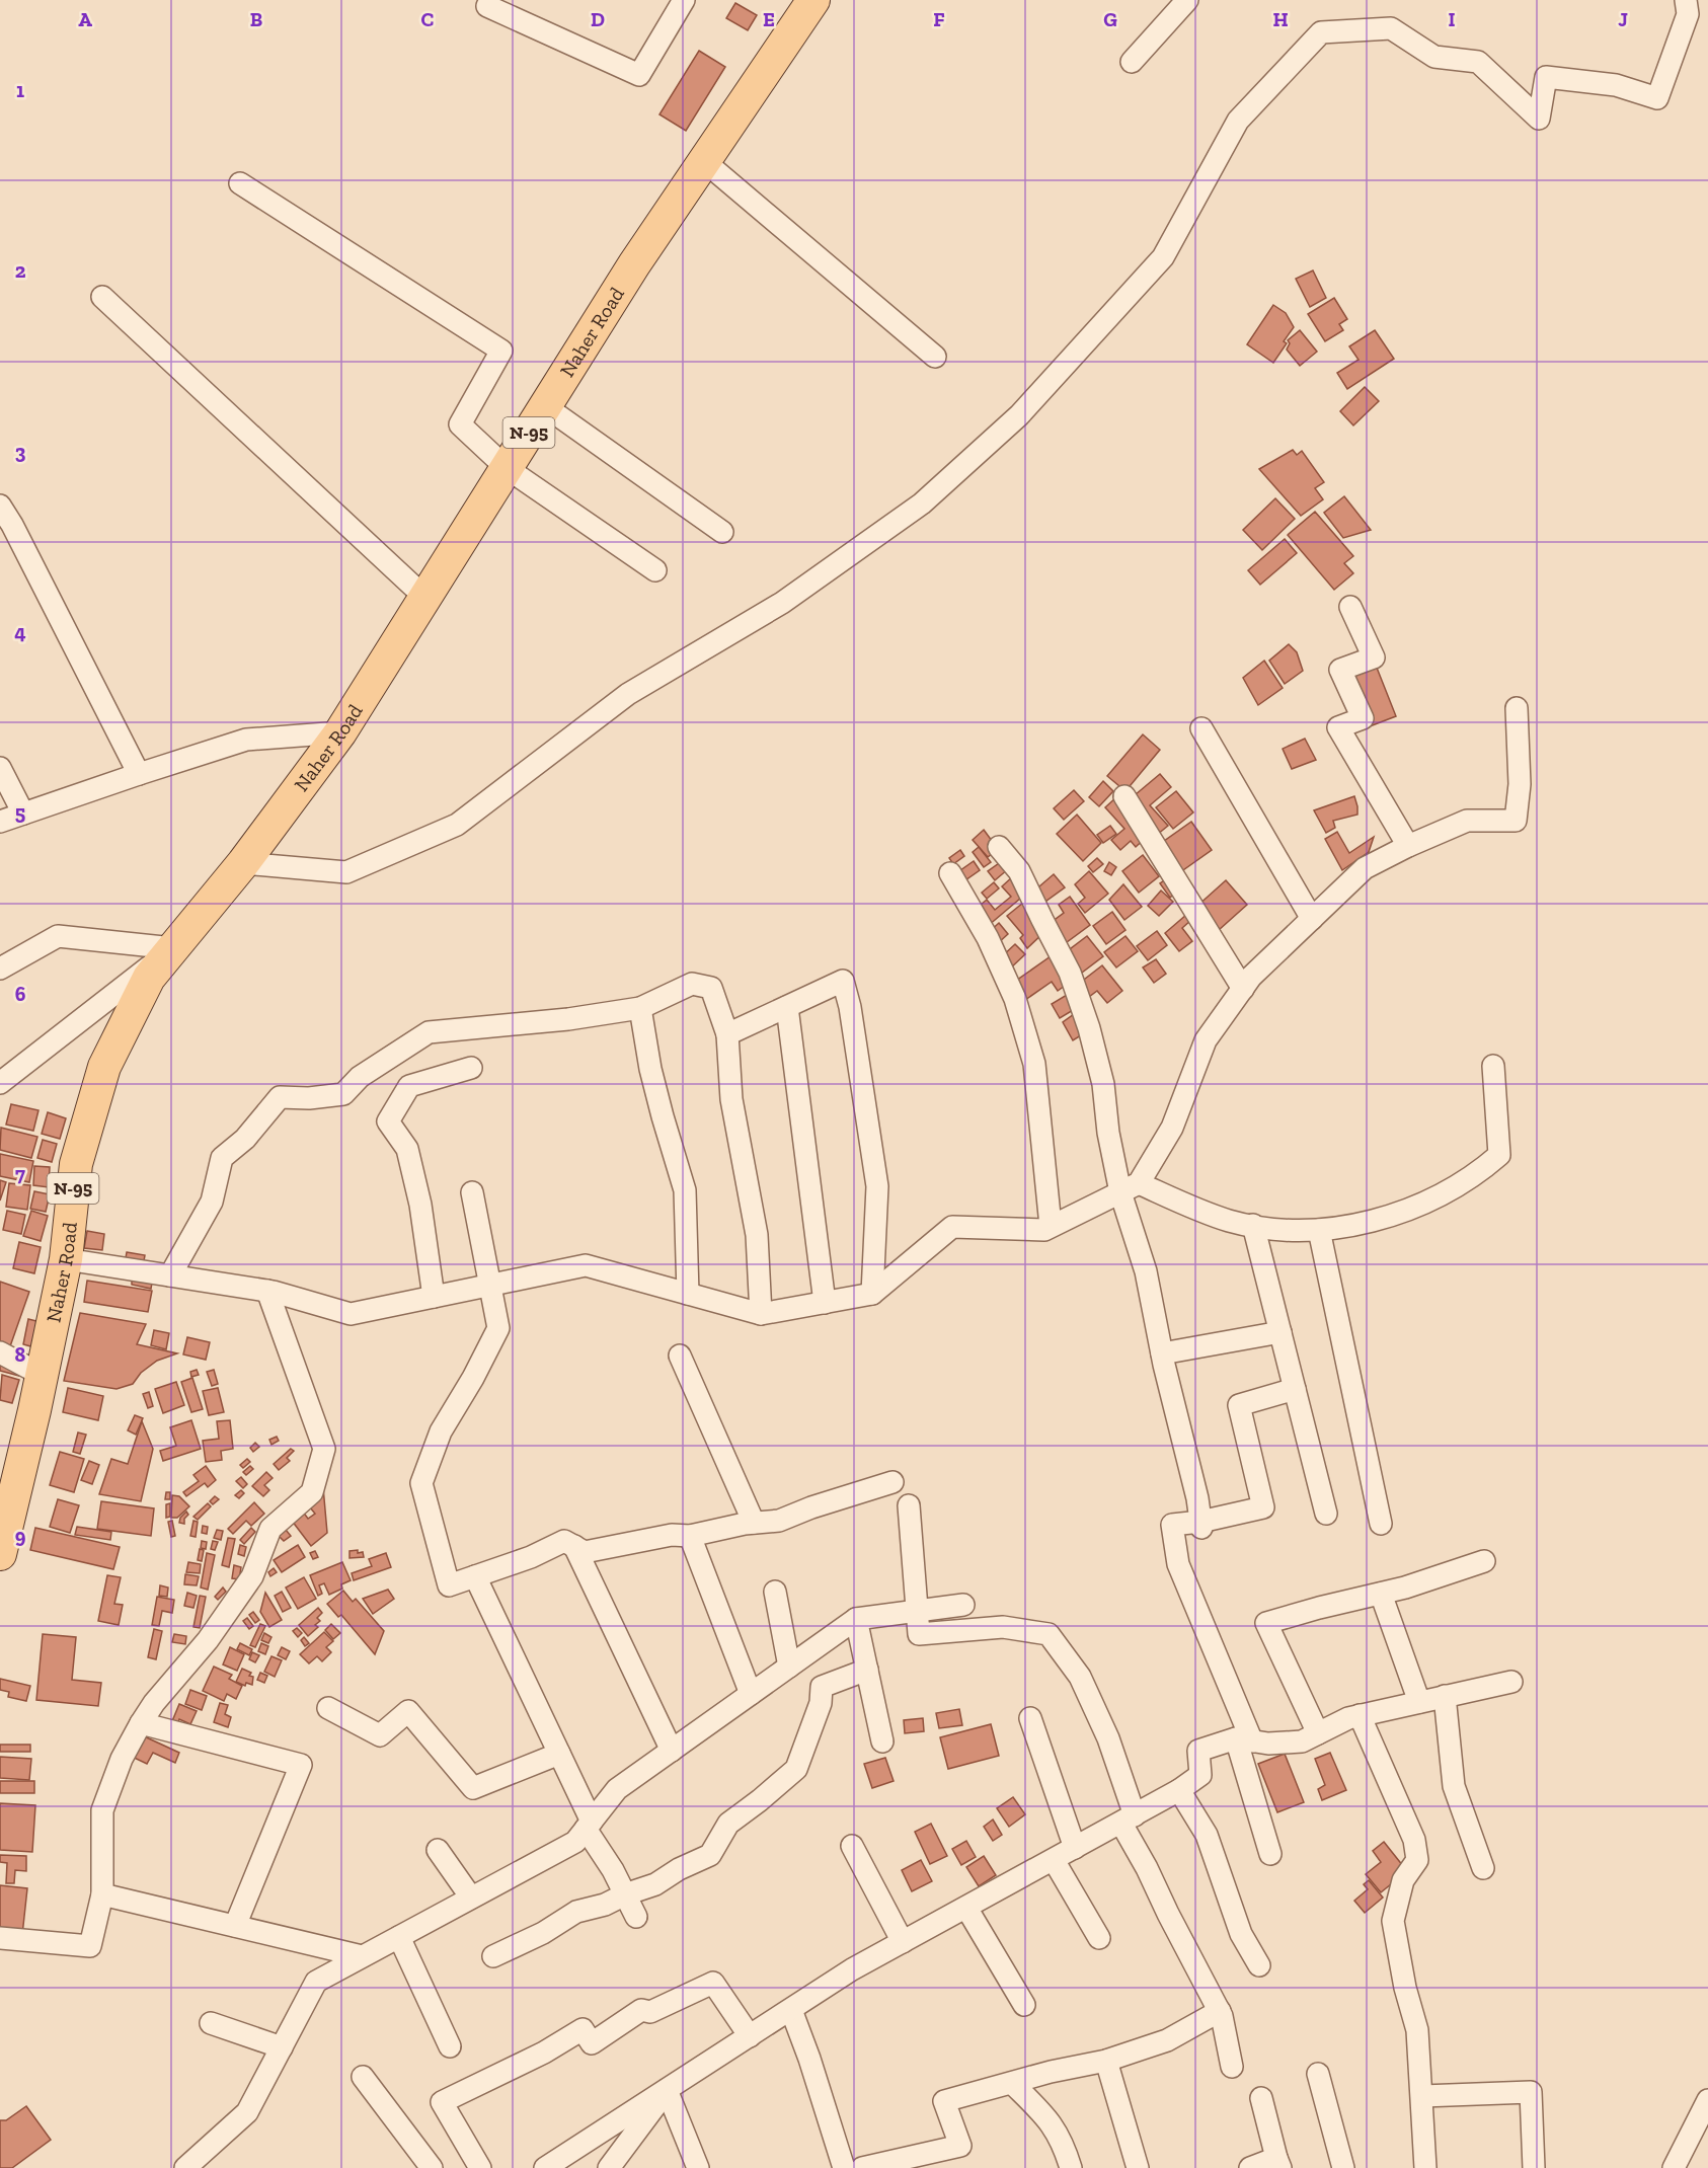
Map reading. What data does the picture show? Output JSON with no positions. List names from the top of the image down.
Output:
{
  "streets": {
    "main road": ["Naher Road", "N-95"]
  },
  "grid": {
    "columns": [
      "A",
      "B",
      "C",
      "D",
      "E",
      "F",
      "G",
      "H",
      "I",
      "J"
    ],
    "rows": [
      "1",
      "2",
      "3",
      "4",
      "5",
      "6",
      "7",
      "8",
      "9"
    ]
  }
}
